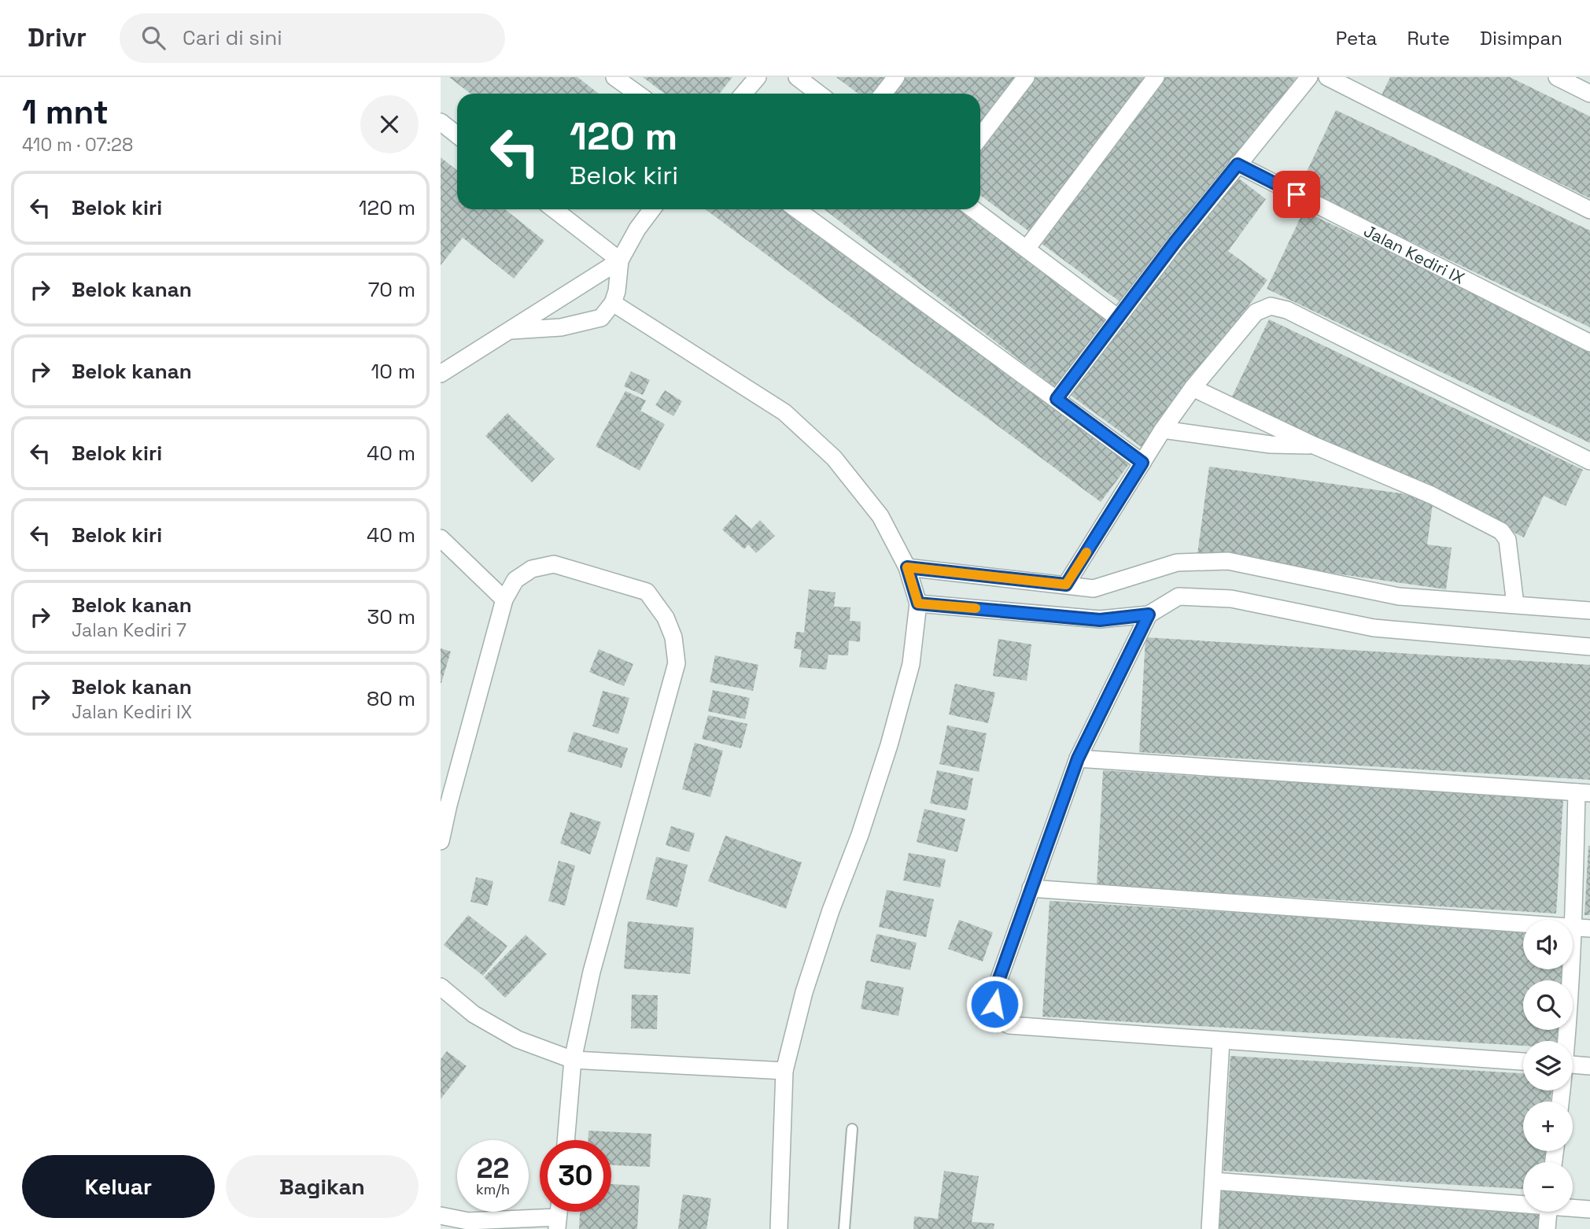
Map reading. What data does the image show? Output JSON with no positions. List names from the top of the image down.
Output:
{
  "streets": {
    "street": ["Jalan Kediri IX"]
  },
  "page": {
    "header": "Drivr",
    "search": "Cari di sini",
    "nav": ["Peta", "Rute", "Disimpan"],
    "heading": ["1 mnt", "410 m · 07:28"],
    "turn": ["120 m", "Belok kiri"],
    "list": [
      {
        "name": "Belok kiri",
        "value": "120 m"
      },
      {
        "name": "Belok kanan",
        "value": "70 m"
      },
      {
        "name": "Belok kanan",
        "value": "10 m"
      },
      {
        "name": "Belok kiri",
        "value": "40 m"
      },
      {
        "name": "Belok kiri",
        "value": "40 m"
      },
      {
        "name": "Belok kanan",
        "note": "Jalan Kediri 7",
        "value": "30 m"
      },
      {
        "name": "Belok kanan",
        "note": "Jalan Kediri IX",
        "value": "80 m"
      }
    ],
    "map_buttons": ["+", "−"],
    "speed": "22 km/h",
    "limit": "30",
    "buttons": ["Keluar", "Bagikan"]
  }
}
